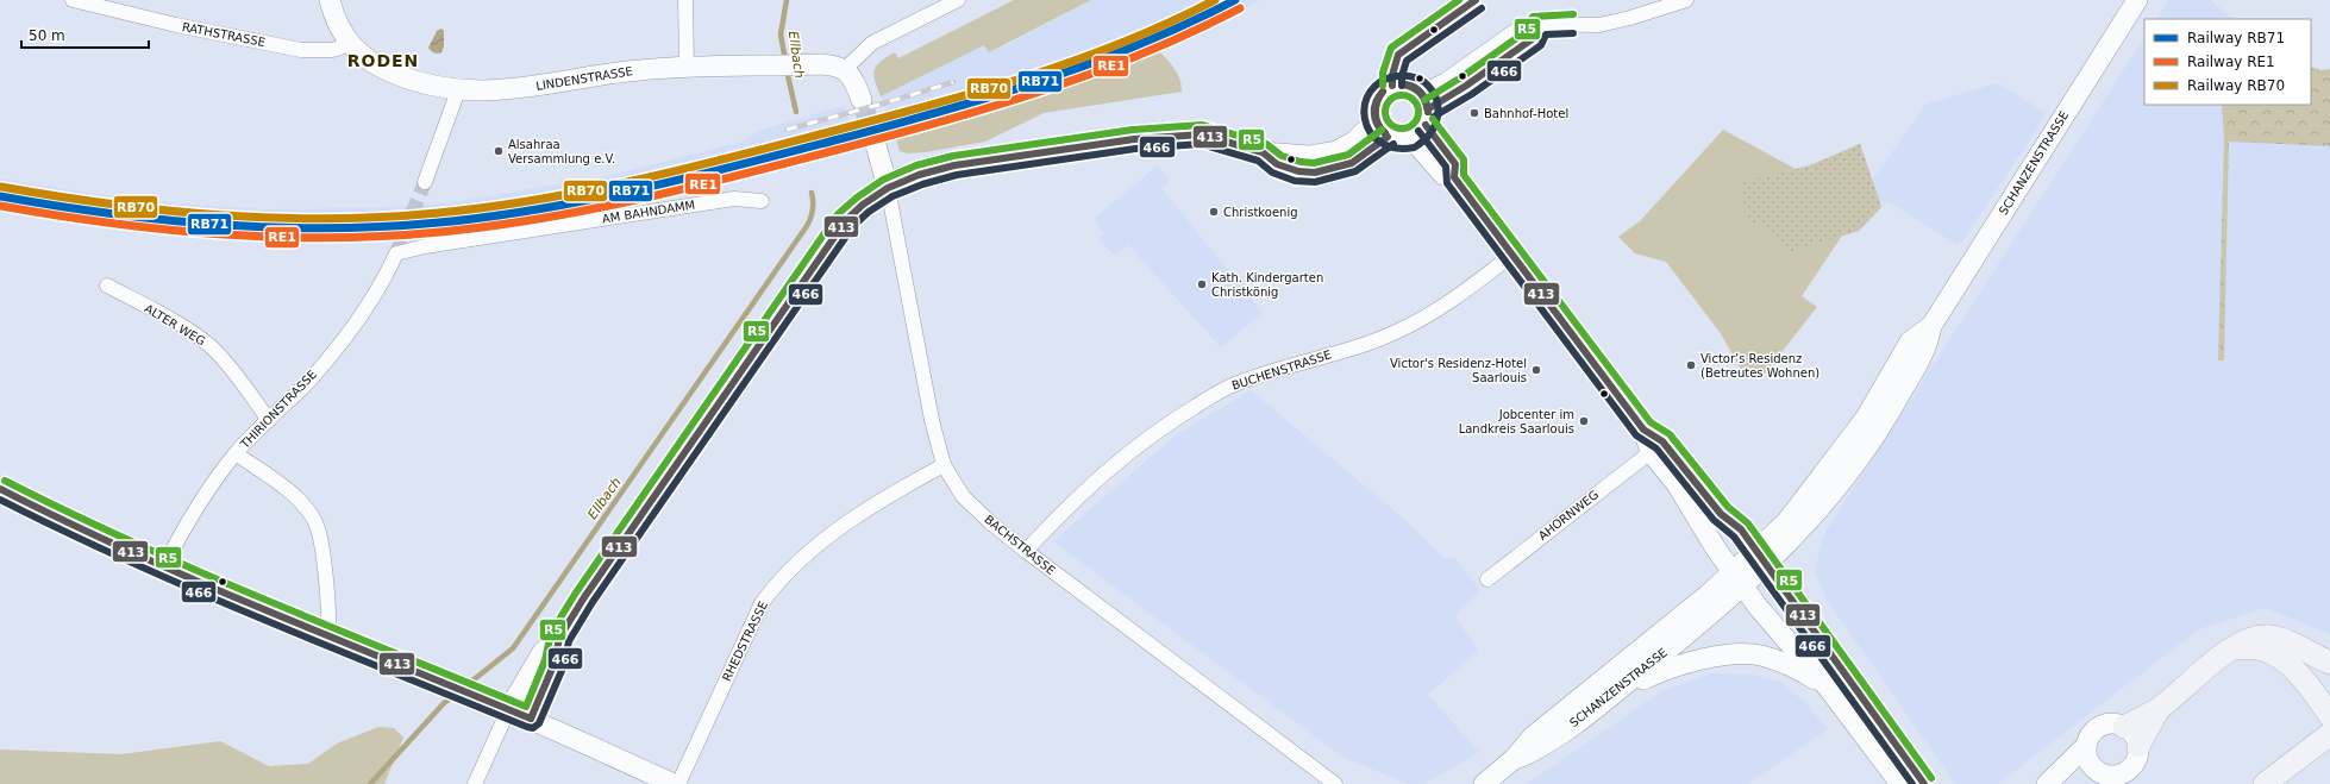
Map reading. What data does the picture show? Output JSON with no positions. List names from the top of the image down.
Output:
{
  "streets": {
    "street": [
      "RATHSTRASSE",
      "LINDENSTRASSE",
      "SCHANZENSTRASSE",
      "AM BAHNDAMM",
      "ALTER WEG",
      "BUCHENSTRASSE",
      "THIRIONSTRASSE",
      "AHORNWEG",
      "BACHSTRASSE",
      "RHEDSTRASSE"
    ]
  },
  "crossings": [
    ["RATHSTRASSE", "LINDENSTRASSE"],
    ["AM BAHNDAMM", "THIRIONSTRASSE"],
    ["ALTER WEG", "THIRIONSTRASSE"],
    ["BUCHENSTRASSE", "BACHSTRASSE"],
    ["BACHSTRASSE", "RHEDSTRASSE"]
  ],
  "districts": ["RODEN"],
  "water": ["Ellbach"],
  "places": [
    "Bahnhof-Hotel",
    "Alsahraa Versammlung e.V.",
    "Christkoenig",
    "Kath. Kindergarten Christkönig",
    "Victor’s Residenz (Betreutes Wohnen)",
    "Victor's Residenz-Hotel Saarlouis",
    "Jobcenter im Landkreis Saarlouis"
  ],
  "lines": [
    "rail line RB71",
    "rail line RB70",
    "transit line 413",
    "transit line R5",
    "rail line RE1",
    "transit line 466"
  ],
  "legend": ["Railway RB71", "Railway RE1", "Railway RB70"],
  "scale_bar": "50 m"
}
